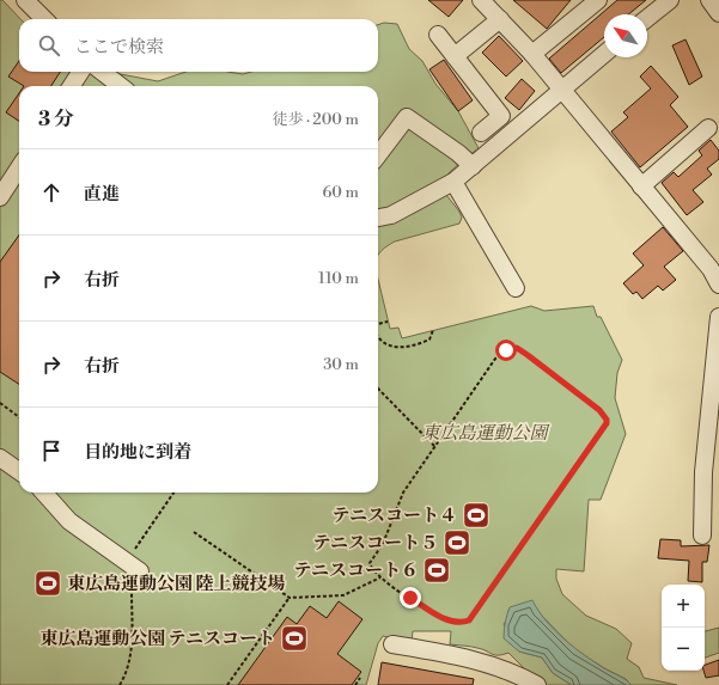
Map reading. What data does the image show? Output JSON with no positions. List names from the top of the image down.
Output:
{
  "parks": ["東広島運動公園"],
  "places": {
    "sports": [
      "テニスコート４",
      "テニスコート５",
      "テニスコート６",
      "東広島運動公園 陸上競技場",
      "東広島運動公園 テニスコート"
    ]
  },
  "north": "top left",
  "page": {
    "search": "ここで検索",
    "heading": ["3 分", "徒歩 · 200 m"],
    "list": [
      ["直進", "60 m"],
      ["右折", "110 m"],
      ["右折", "30 m"],
      "目的地に到着"
    ],
    "map_buttons": ["+", "−"]
  }
}
